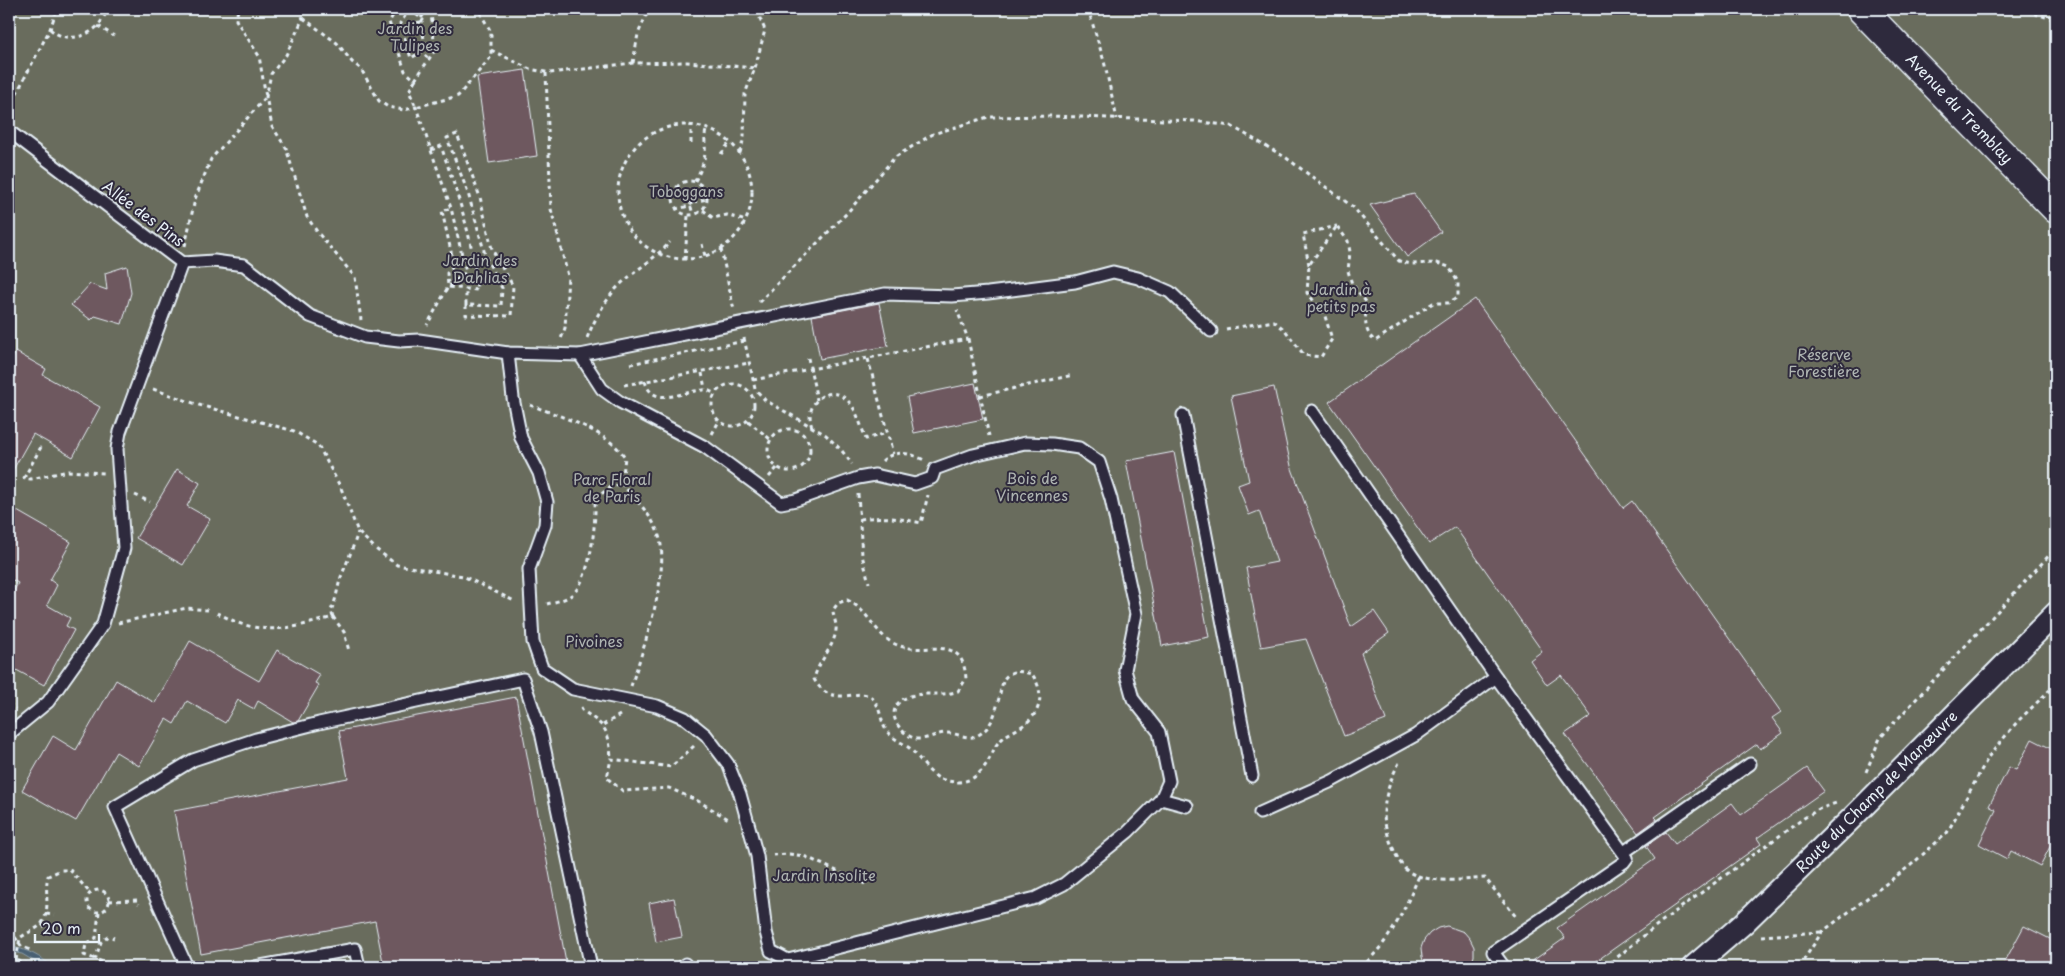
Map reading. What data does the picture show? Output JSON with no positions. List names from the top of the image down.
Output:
{
  "streets": {
    "main road": ["Avenue du Tremblay"],
    "street": ["Route du Champ de Manœuvre"],
    "lane": ["Allée des Pins"]
  },
  "parks": [
    "Jardin des Tulipes",
    "Toboggans",
    "Jardin des Dahlias",
    "Jardin à petits pas",
    "Réserve Forestière",
    "Bois de Vincennes",
    "Parc Floral de Paris",
    "Pivoines",
    "Jardin Insolite"
  ],
  "scale_bar": "20 m"
}
